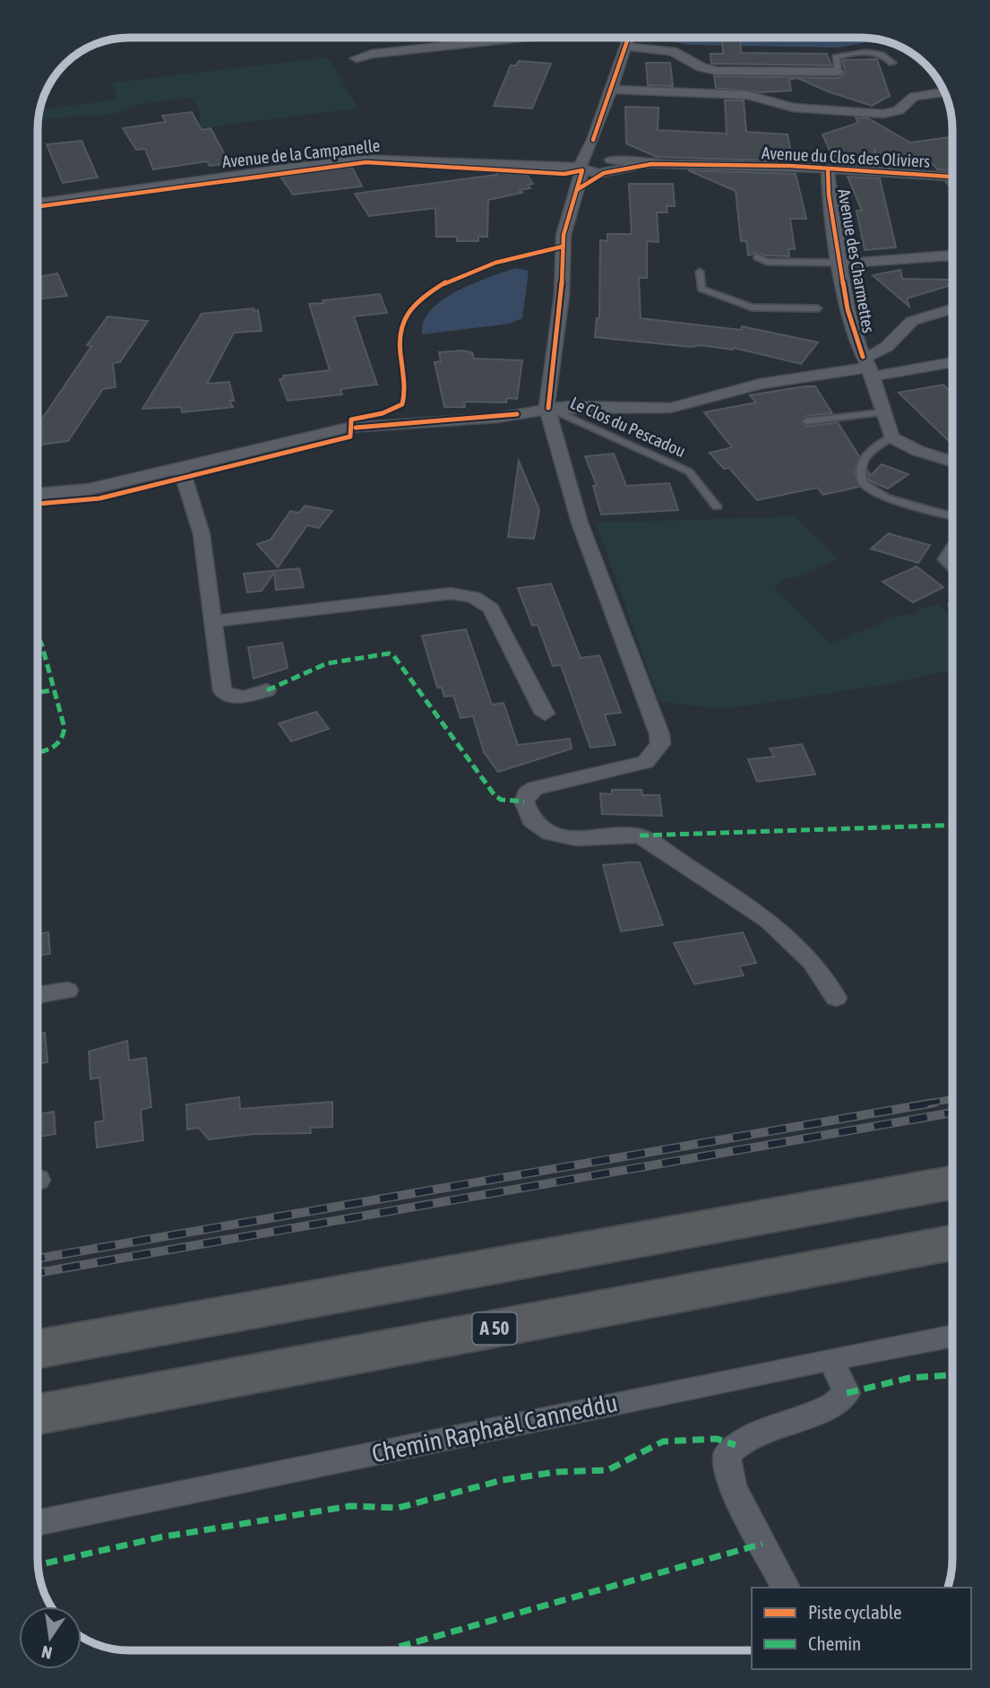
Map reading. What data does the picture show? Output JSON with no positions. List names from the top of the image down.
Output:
{
  "streets": {
    "highway": ["A 50"],
    "street": [
      "Avenue de la Campanelle",
      "Avenue du Clos des Oliviers",
      "Avenue des Charmettes",
      "Chemin Raphaël Canneddu"
    ],
    "lane": ["Le Clos du Pescadou"]
  },
  "crossings": [
    ["Avenue du Clos des Oliviers", "Avenue des Charmettes"]
  ],
  "legend": ["Piste cyclable", "Chemin"],
  "north": "bottom"
}
